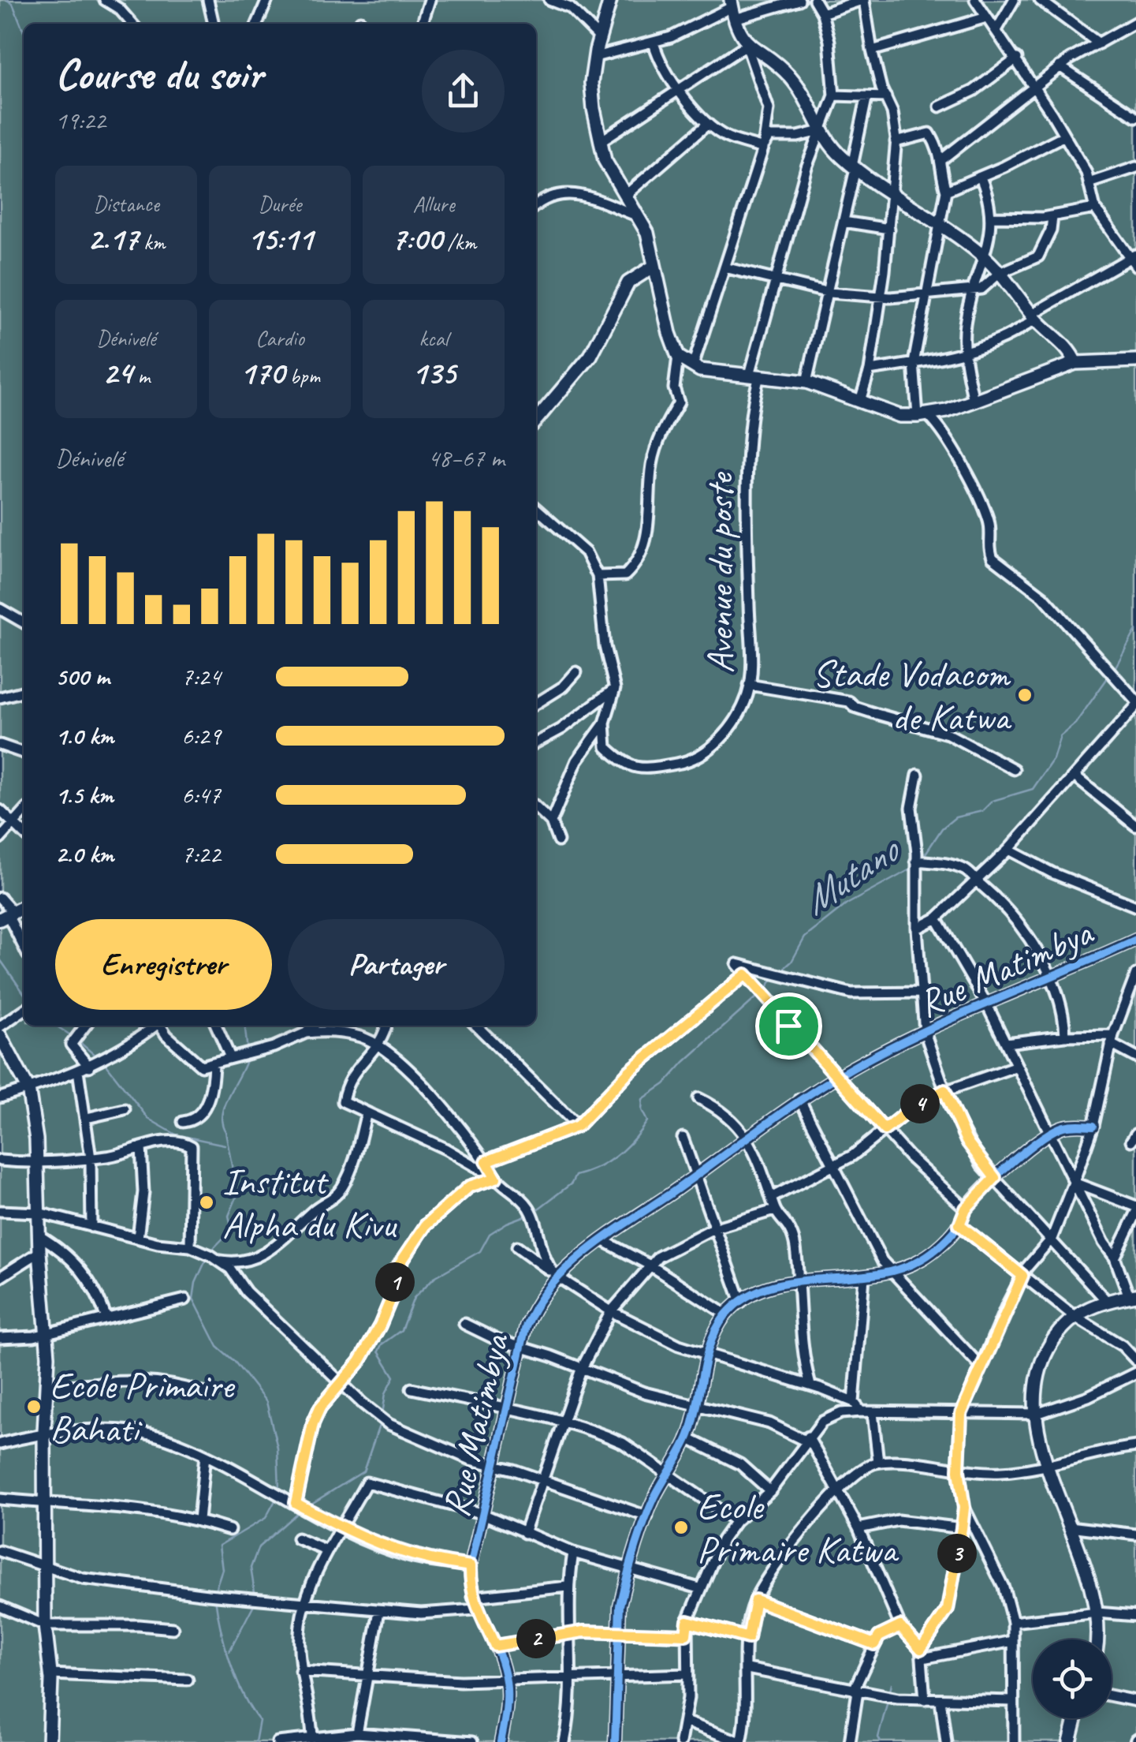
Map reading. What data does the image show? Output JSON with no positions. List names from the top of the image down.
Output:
{
  "streets": {
    "street": ["Avenue du poste", "Rue Matimbya"]
  },
  "water": ["Mutano"],
  "places": [
    "Stade Vodacom de Katwa",
    "Institut Alpha du Kivu",
    "Ecole Primaire Bahati",
    "Ecole Primaire Katwa"
  ],
  "page": {
    "heading": ["Course du soir", "19:22"],
    "stats": [
      ["Distance", "2.17 km"],
      ["Durée", "15:11"],
      ["Allure", "7:00 /km"],
      ["Dénivelé", "24 m"],
      ["Cardio", "170 bpm"],
      ["kcal", "135"]
    ],
    "chart": ["Dénivelé", "48–67 m"],
    "list": [
      {
        "name": "500 m",
        "note": "7:24"
      },
      {
        "name": "1.0 km",
        "note": "6:29"
      },
      {
        "name": "1.5 km",
        "note": "6:47"
      },
      {
        "name": "2.0 km",
        "note": "7:22"
      }
    ],
    "buttons": ["Enregistrer", "Partager"],
    "pins": [
      "4",
      "1",
      "3",
      "2"
    ]
  }
}
